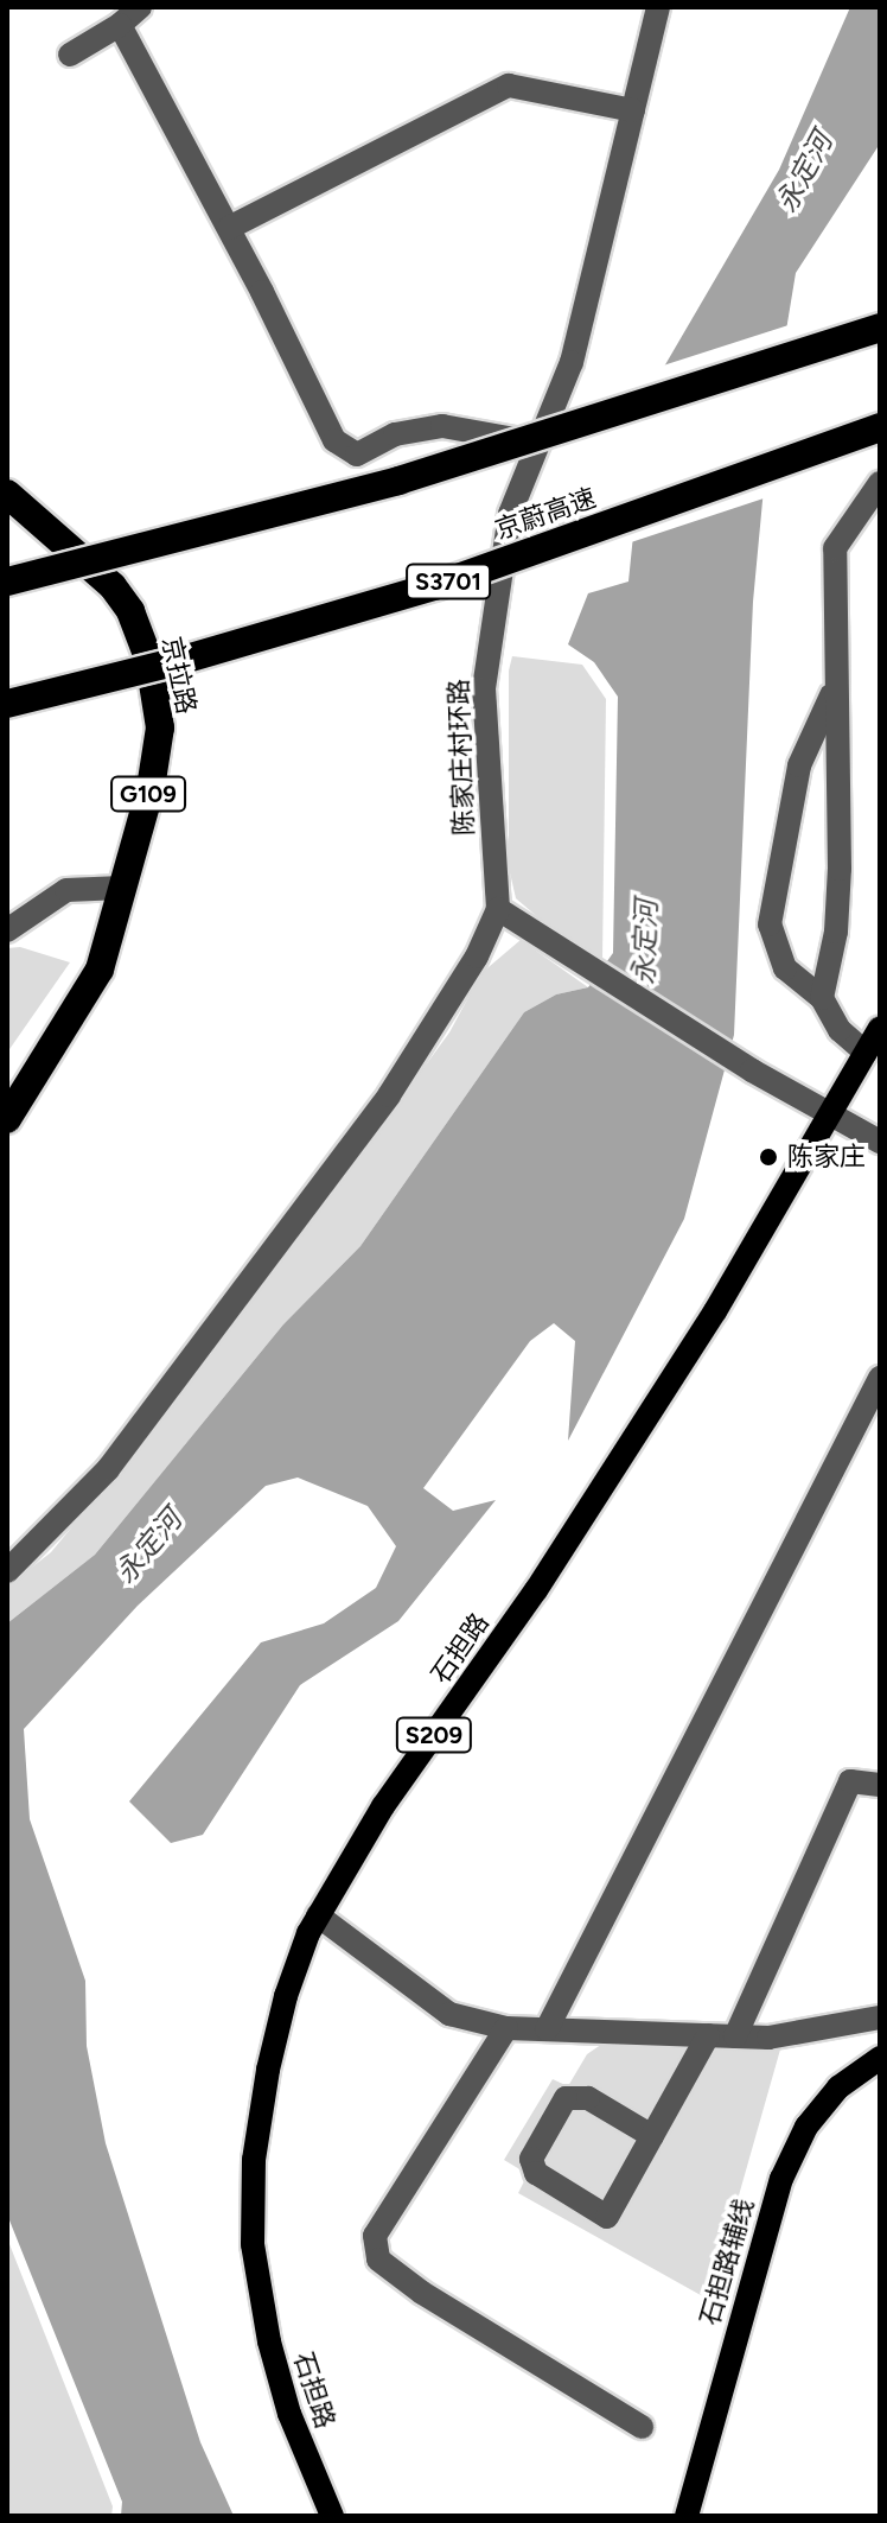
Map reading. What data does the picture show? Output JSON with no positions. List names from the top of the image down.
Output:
{
  "streets": {
    "highway": [
      "京蔚高速",
      "S3701",
      "京拉路",
      "G109"
    ],
    "main road": ["石担路", "S209", "石担路辅线"],
    "street": ["陈家庄村环路"]
  },
  "water": ["永定河"],
  "places": ["陈家庄"]
}
